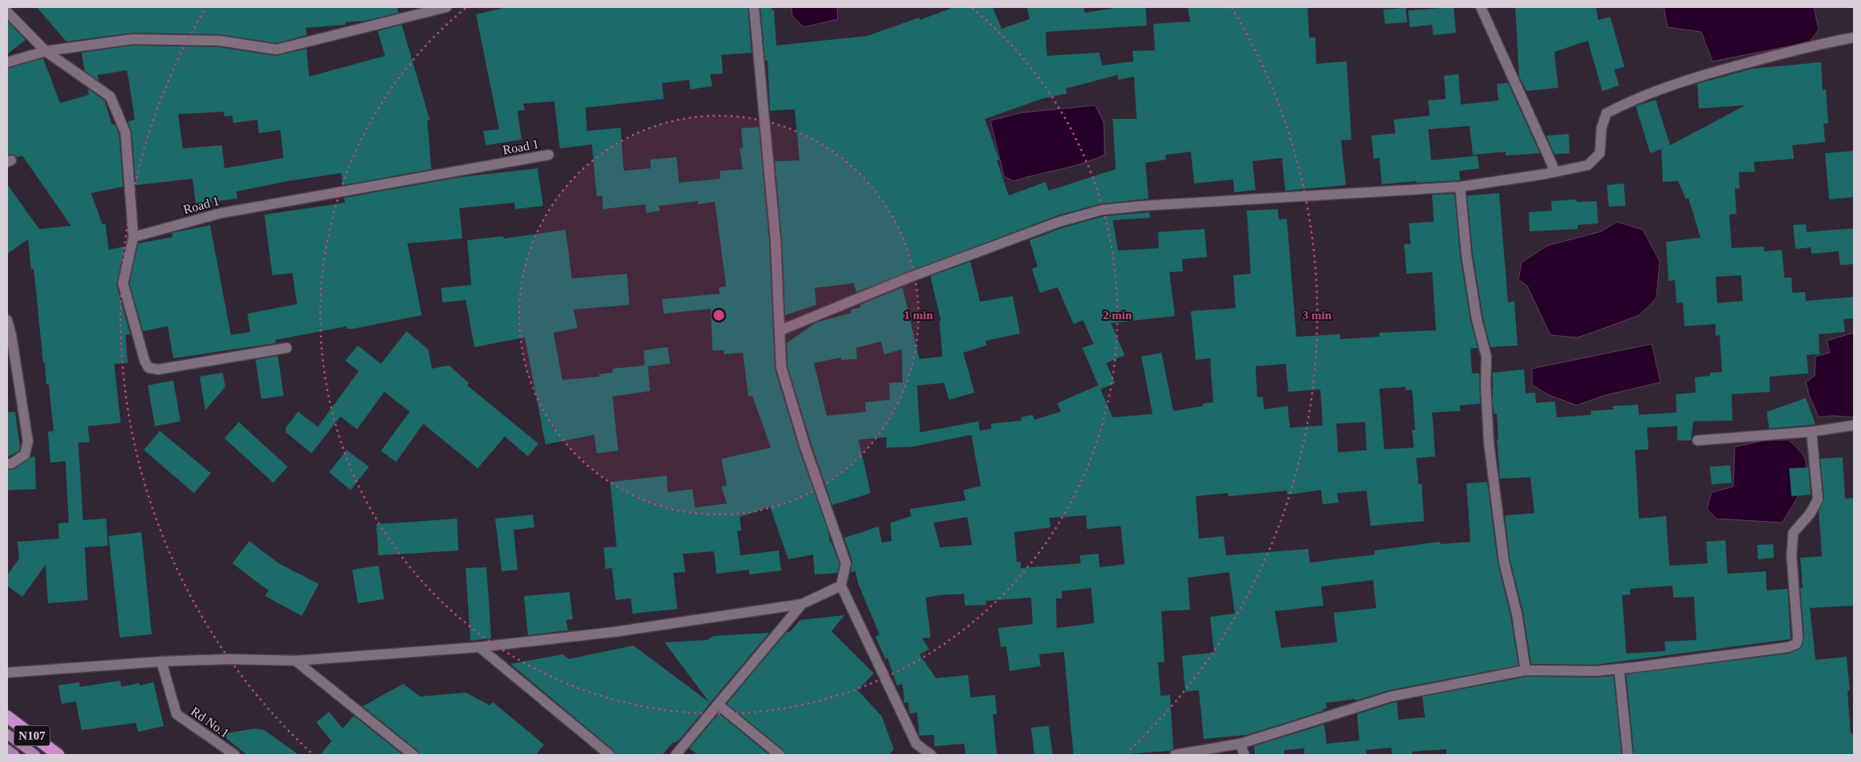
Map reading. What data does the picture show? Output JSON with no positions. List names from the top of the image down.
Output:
{
  "streets": {
    "highway": ["N107"],
    "street": ["Road 1", "Rd No.1"]
  },
  "rings": ["1 min", "2 min", "3 min"]
}
